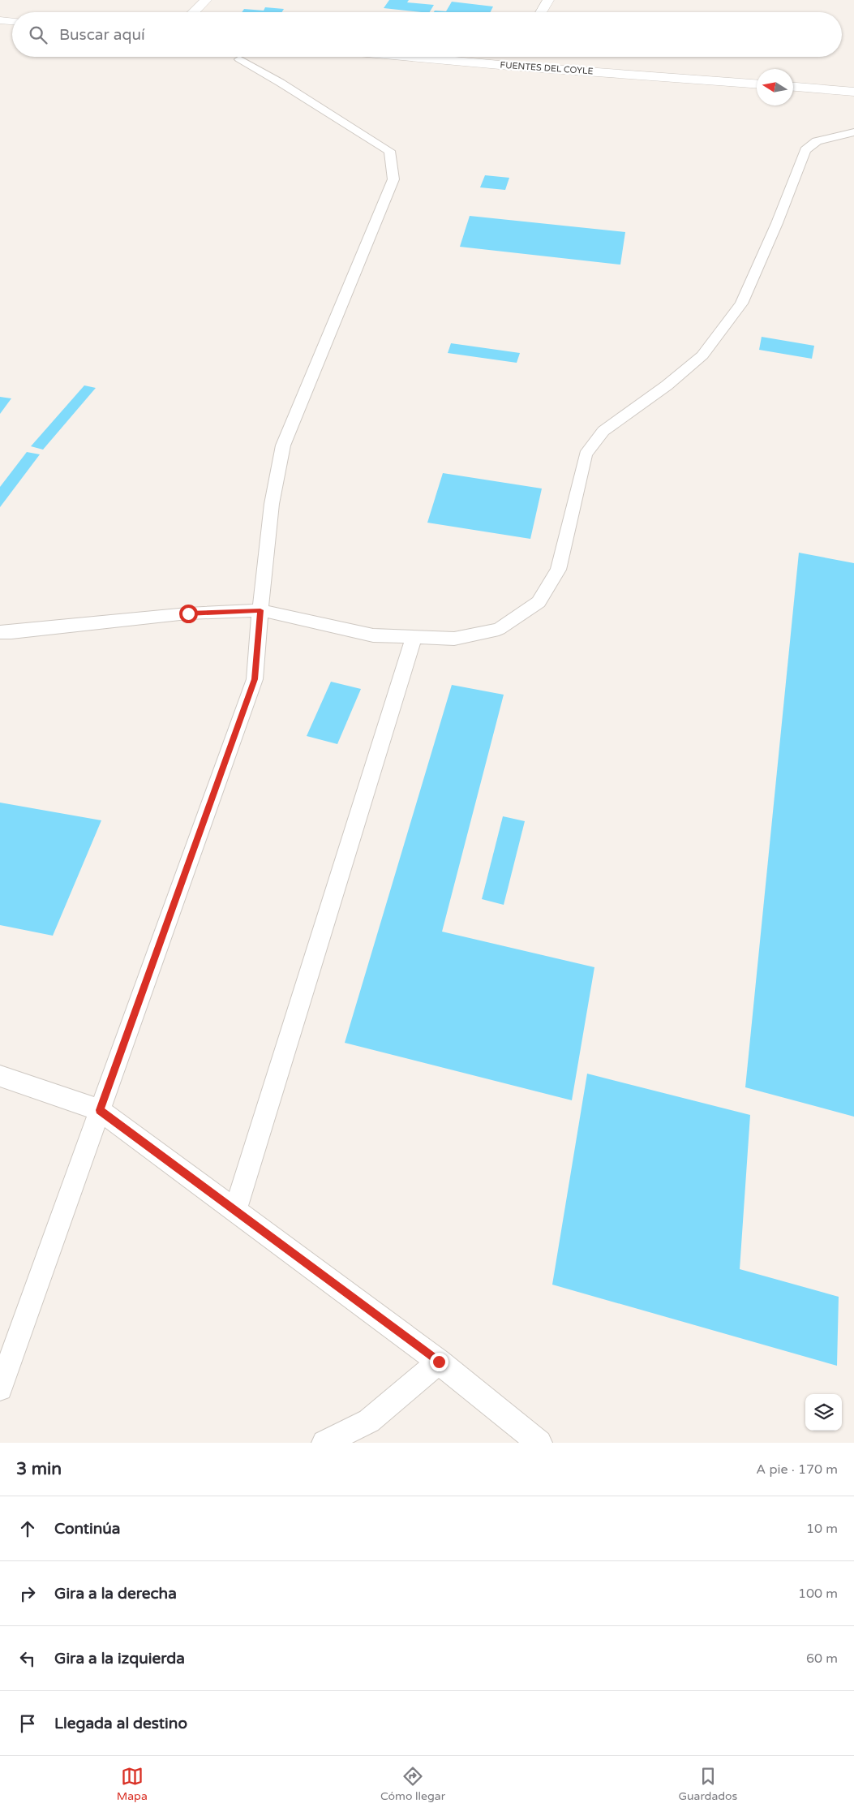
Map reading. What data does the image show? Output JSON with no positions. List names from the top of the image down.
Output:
{
  "streets": {
    "street": ["FUENTES DEL COYLE"]
  },
  "north": "left",
  "page": {
    "search": "Buscar aquí",
    "heading": ["3 min", "A pie · 170 m"],
    "list": [
      ["Continúa", "10 m"],
      ["Gira a la derecha", "100 m"],
      ["Gira a la izquierda", "60 m"],
      "Llegada al destino"
    ],
    "nav": ["Mapa", "Cómo llegar", "Guardados"]
  }
}
